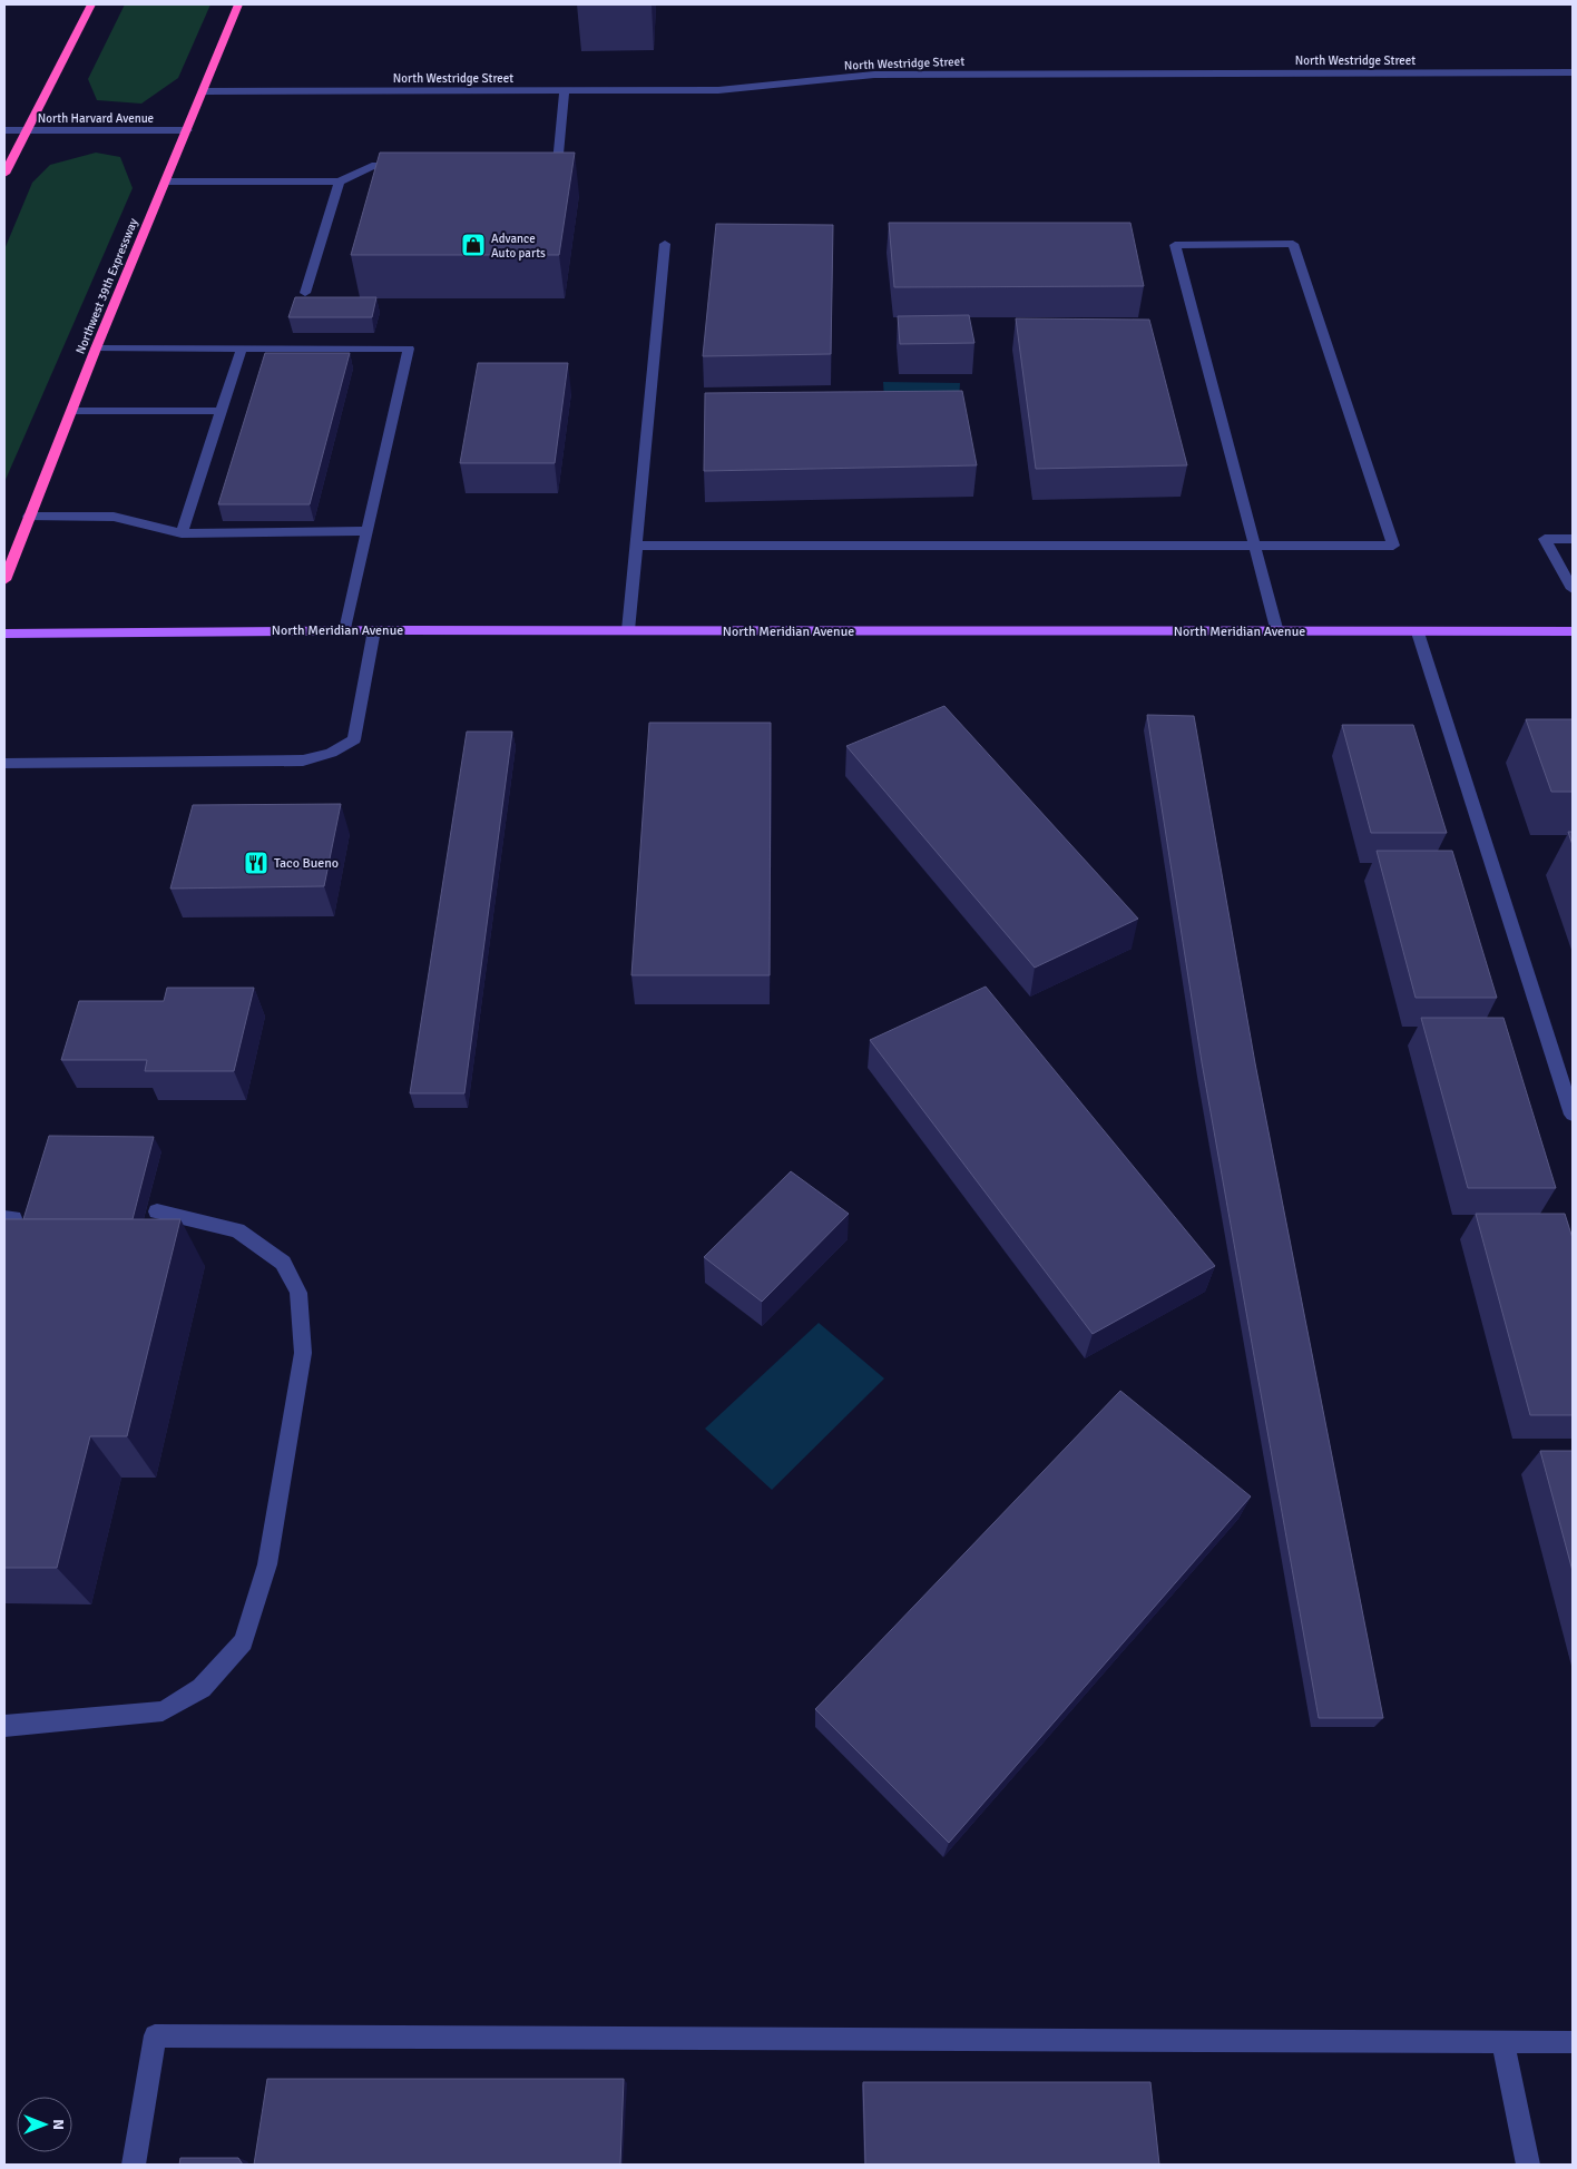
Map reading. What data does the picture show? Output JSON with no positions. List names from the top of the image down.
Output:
{
  "streets": {
    "highway": ["Northwest 39th Expressway"],
    "main road": ["North Meridian Avenue"],
    "street": ["North Westridge Street", "North Harvard Avenue"]
  },
  "crossings": [
    ["North Westridge Street", "Northwest 39th Expressway"],
    ["North Harvard Avenue", "Northwest 39th Expressway"]
  ],
  "places": {
    "shop": ["Advance Auto parts"],
    "restaurant": ["Taco Bueno"]
  },
  "north": "right"
}
